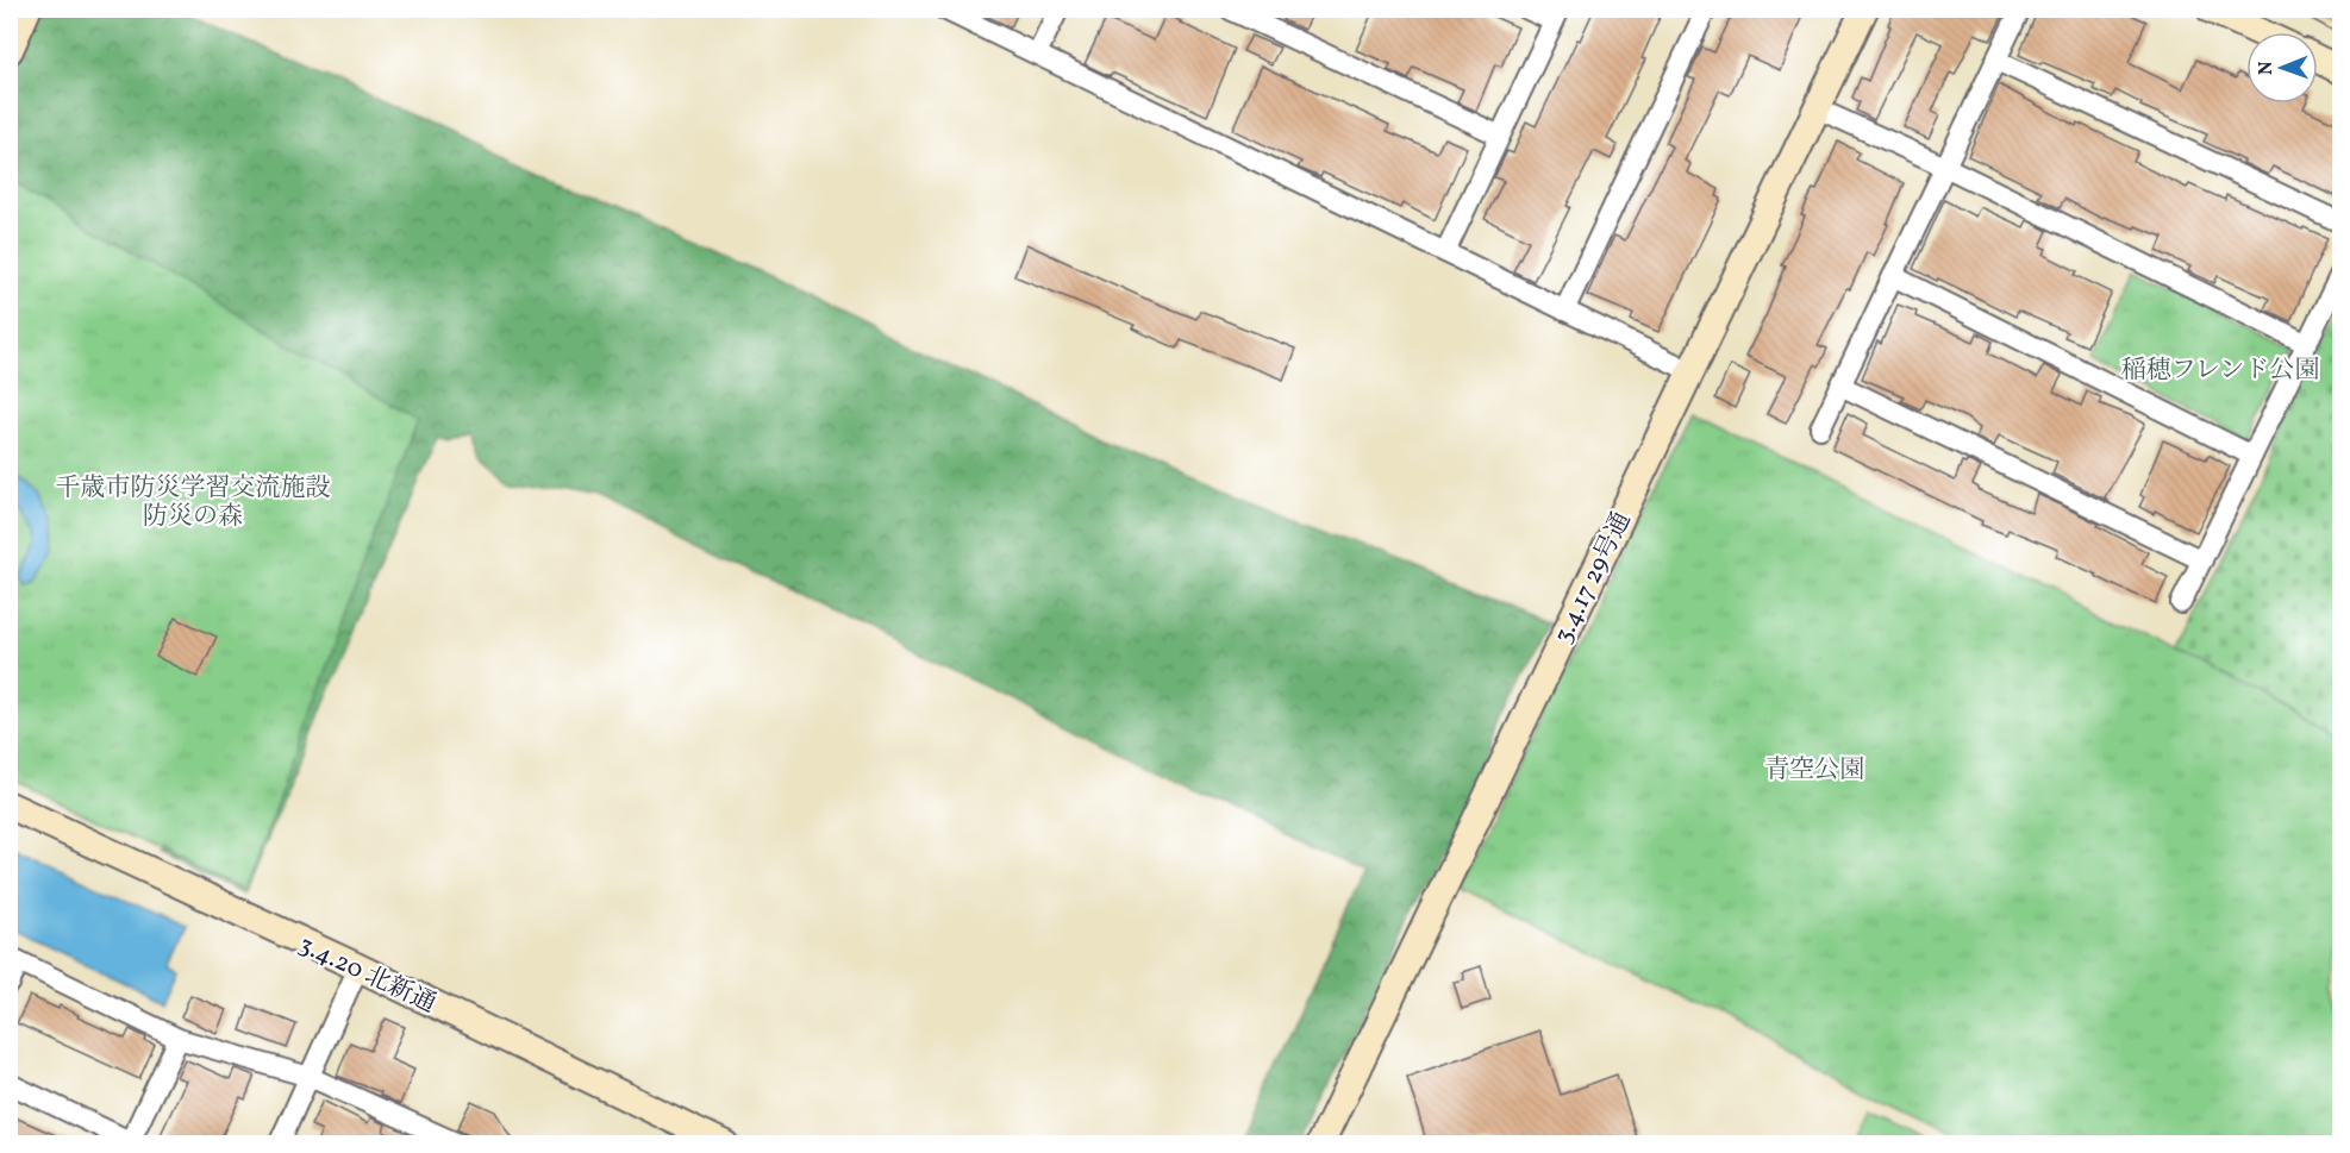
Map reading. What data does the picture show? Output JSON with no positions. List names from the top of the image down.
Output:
{
  "streets": {
    "street": ["3.4.17 29号通", "3.4.20 北新通"]
  },
  "parks": ["稲穂フレンド公園", "千歳市防災学習交流施設 防災の森", "青空公園"],
  "north": "left"
}
